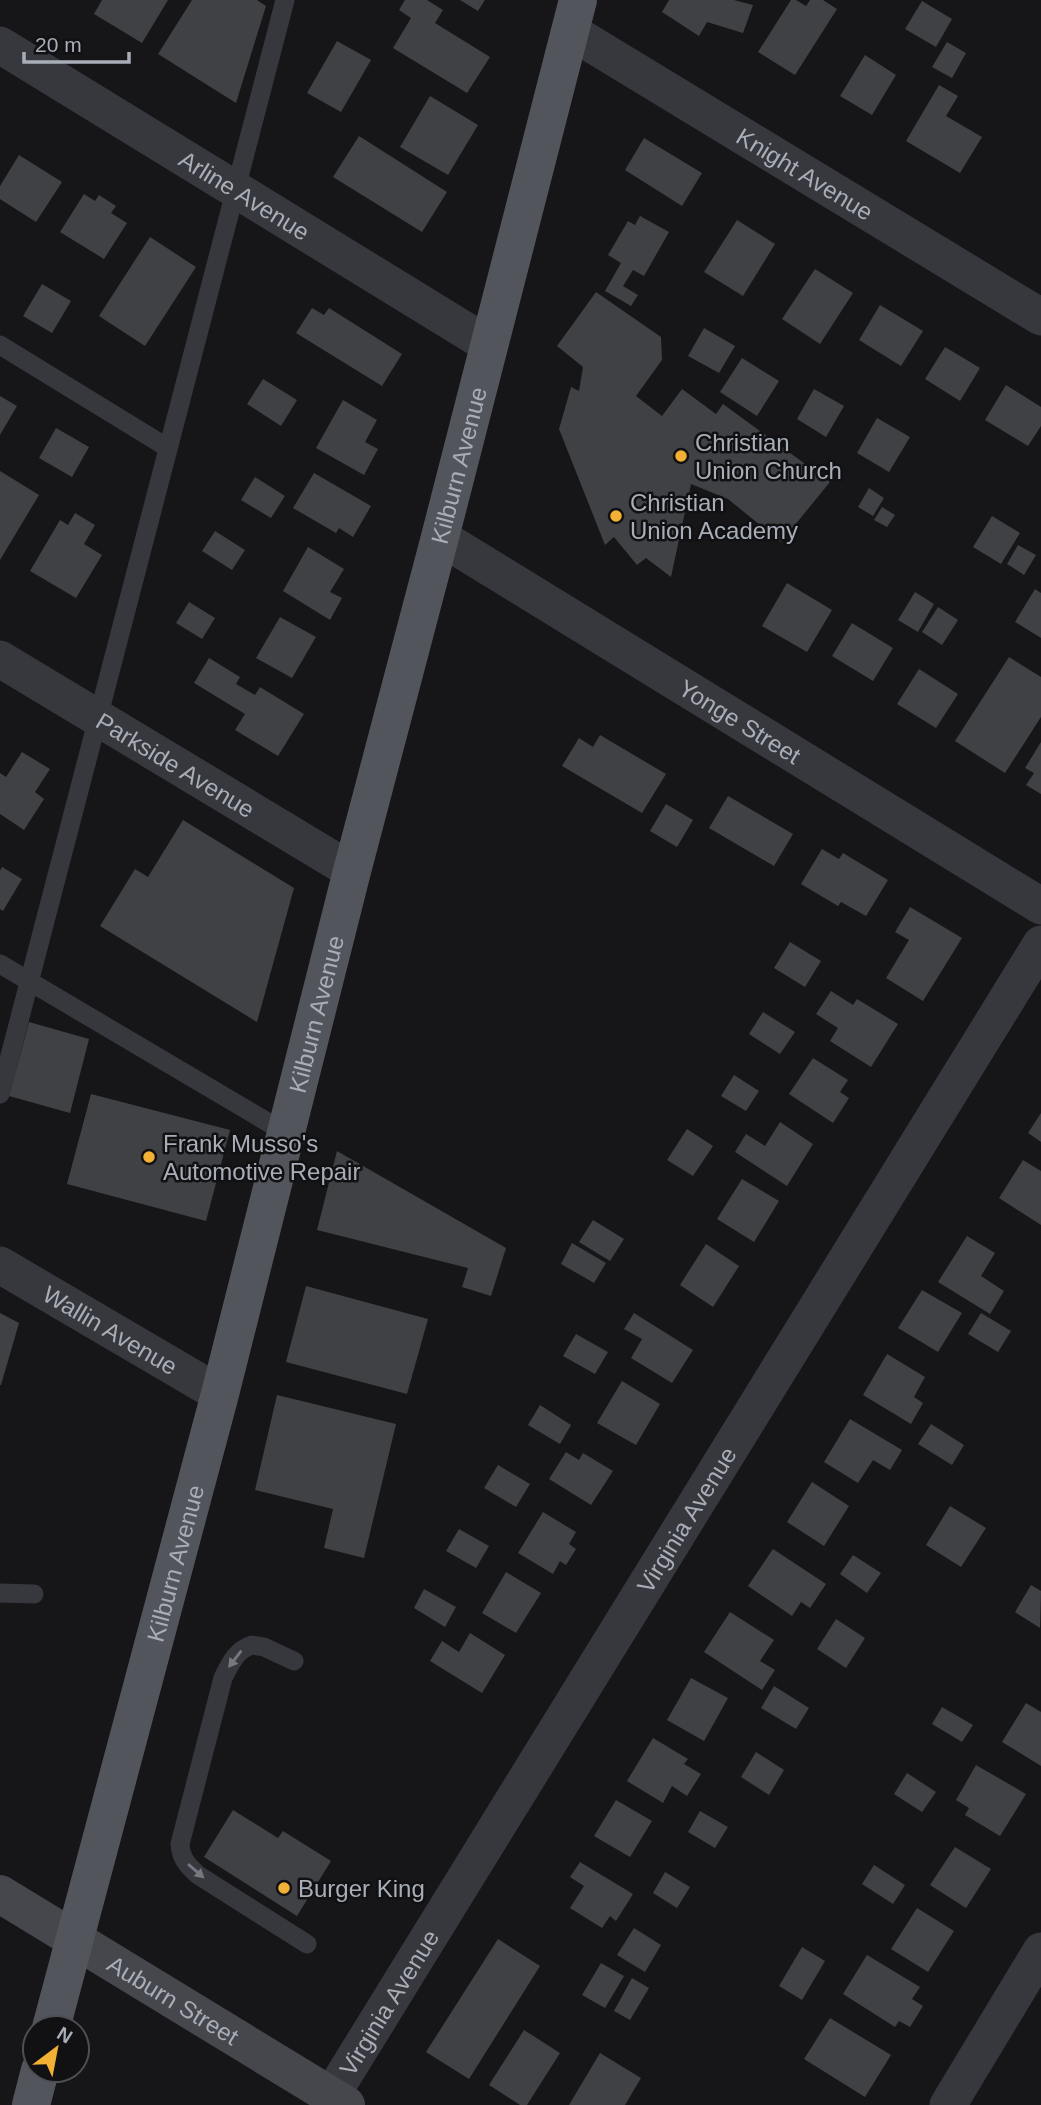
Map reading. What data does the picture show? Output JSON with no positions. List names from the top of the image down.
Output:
{
  "streets": {
    "main road": ["Kilburn Avenue", "Auburn Street"],
    "street": [
      "Knight Avenue",
      "Arline Avenue",
      "Yonge Street",
      "Parkside Avenue",
      "Wallin Avenue",
      "Virginia Avenue"
    ]
  },
  "crossings": [
    ["Knight Avenue", "Kilburn Avenue"],
    ["Arline Avenue", "Kilburn Avenue"],
    ["Kilburn Avenue", "Yonge Street"],
    ["Kilburn Avenue", "Parkside Avenue"],
    ["Kilburn Avenue", "Wallin Avenue"],
    ["Kilburn Avenue", "Auburn Street"],
    ["Virginia Avenue", "Auburn Street"]
  ],
  "places": [
    "Christian Union Church",
    "Christian Union Academy",
    "Frank Musso's Automotive Repair",
    "Burger King"
  ],
  "scale_bar": "20 m",
  "north": "top right"
}
